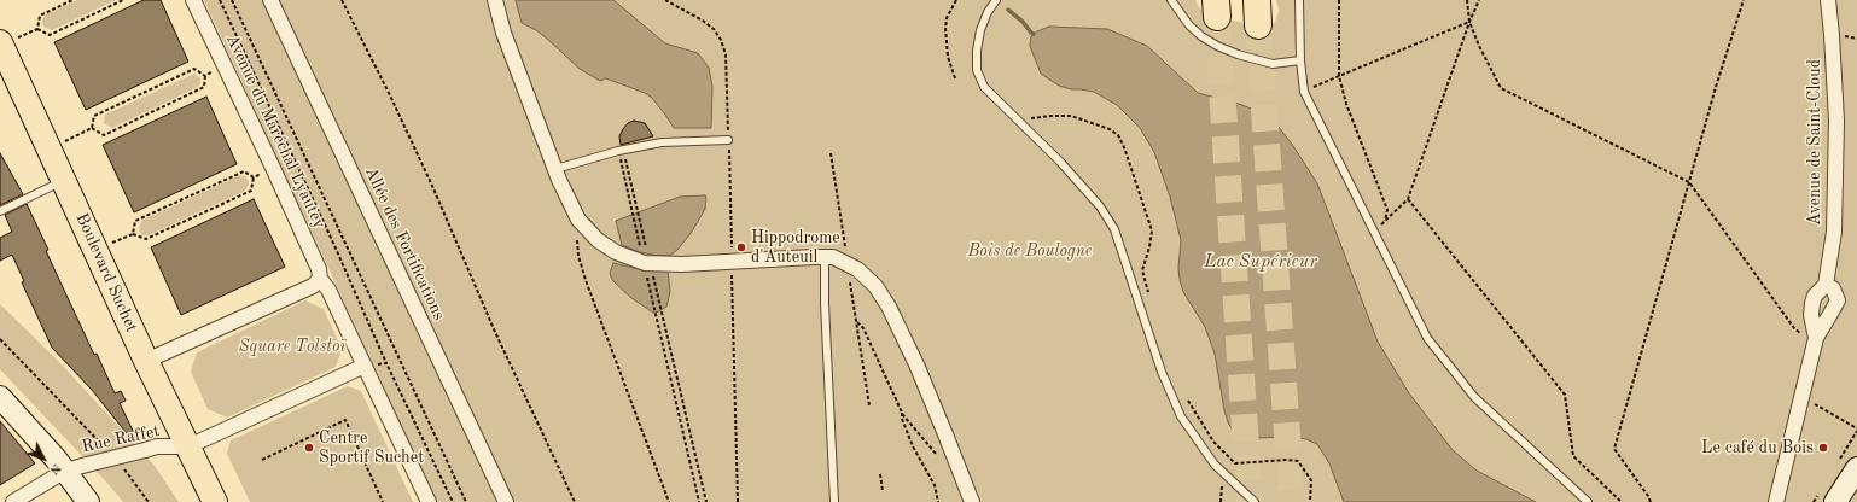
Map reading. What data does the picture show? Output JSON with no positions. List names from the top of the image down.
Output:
{
  "streets": {
    "main road": ["Boulevard Suchet"],
    "street": [
      "Avenue du Maréchal Lyautey",
      "Avenue de Saint-Cloud",
      "Allée des Fortifications",
      "Rue Raffet"
    ]
  },
  "crossings": [
    ["Boulevard Suchet", "Rue Raffet"]
  ],
  "water": ["Lac Supérieur"],
  "parks": ["Bois de Boulogne", "Square Tolstoï"],
  "places": ["Hippodrome d'Auteuil", "Centre Sportif Suchet", "Le café du Bois"],
  "north": "bottom right"
}
